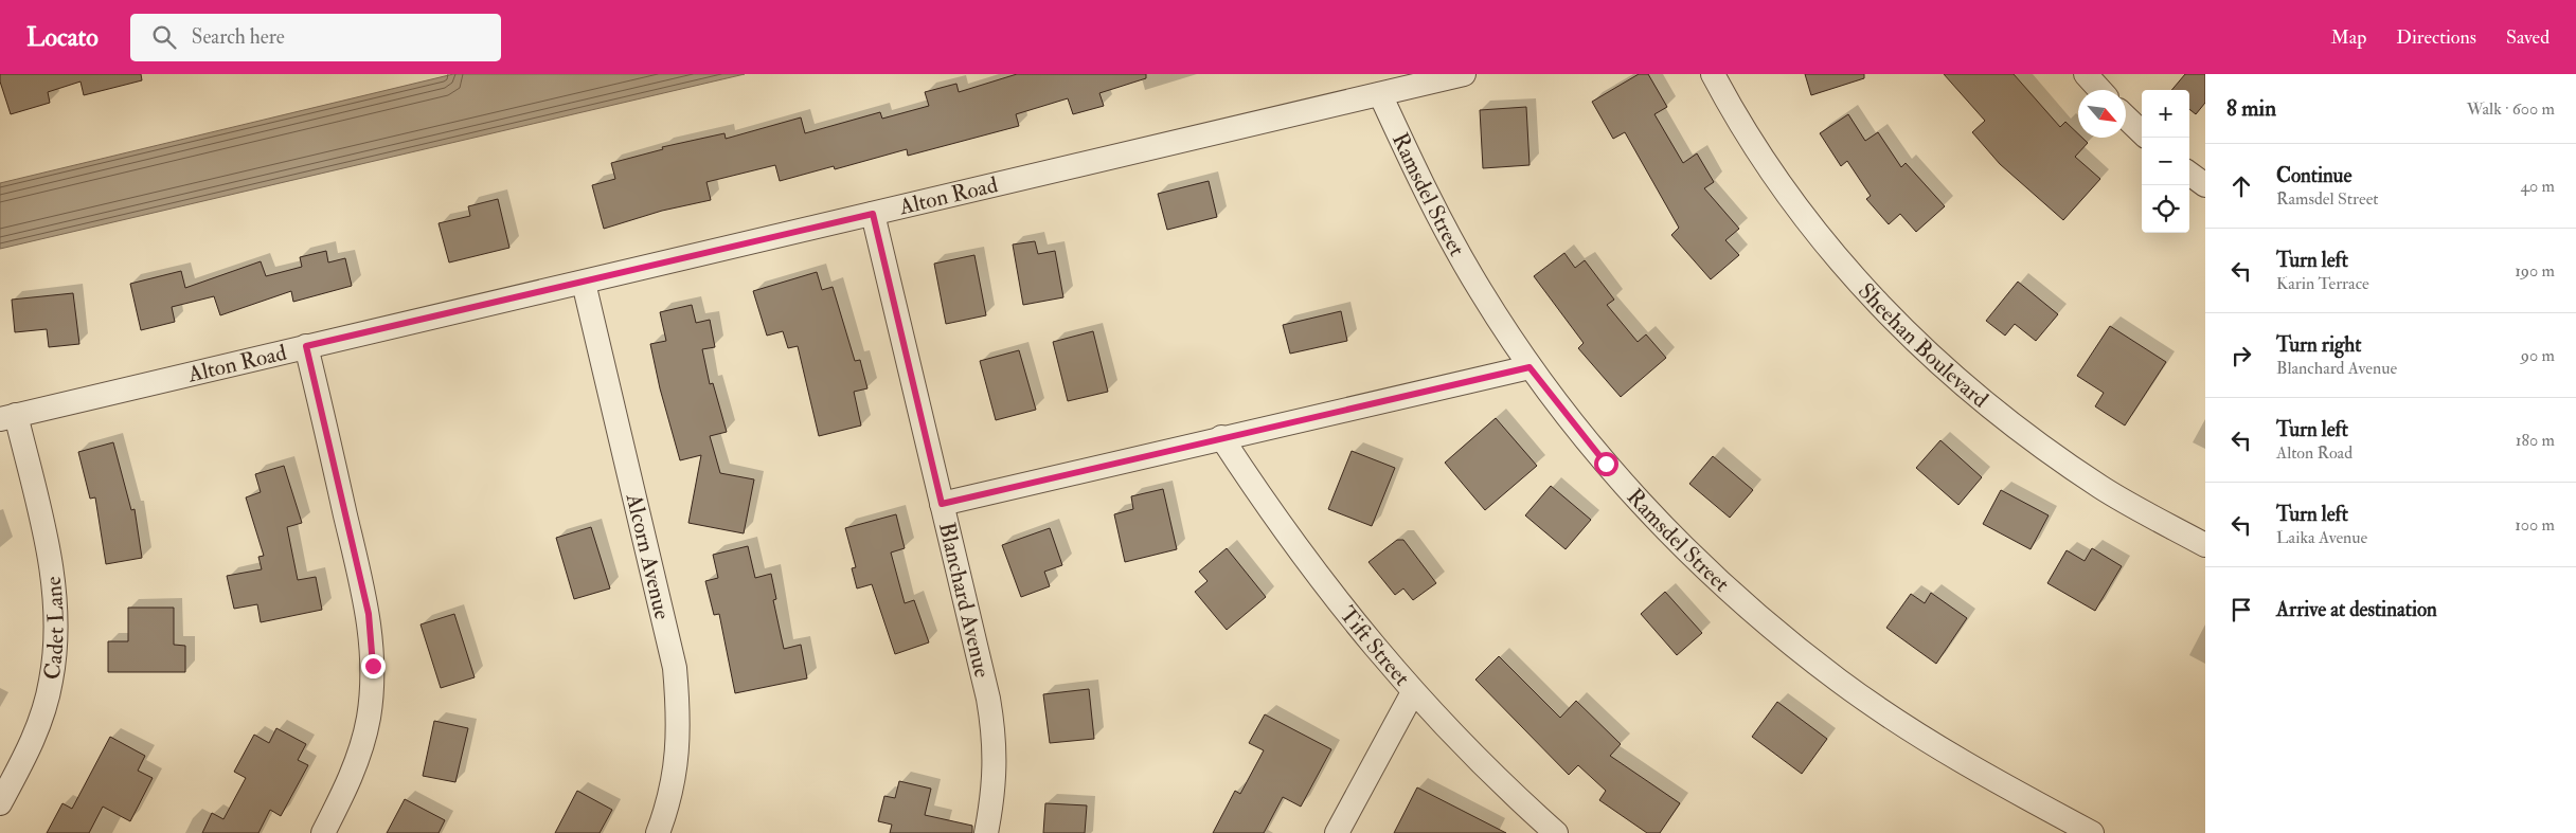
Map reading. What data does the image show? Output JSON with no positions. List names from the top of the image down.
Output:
{
  "streets": {
    "street": [
      "Ramsdel Street",
      "Alton Road",
      "Sheehan Boulevard",
      "Alcorn Avenue",
      "Blanchard Avenue",
      "Cadet Lane",
      "Tift Street"
    ]
  },
  "crossings": [
    ["Ramsdel Street", "Alton Road"],
    ["Alton Road", "Alcorn Avenue"],
    ["Alton Road", "Blanchard Avenue"],
    ["Alton Road", "Cadet Lane"]
  ],
  "north": "bottom right",
  "page": {
    "header": "Locato",
    "search": "Search here",
    "nav": ["Map", "Directions", "Saved"],
    "heading": ["8 min", "Walk · 600 m"],
    "map_buttons": ["+", "−"],
    "list": [
      ["Continue", "Ramsdel Street", "40 m"],
      ["Turn left", "Karin Terrace", "190 m"],
      ["Turn right", "Blanchard Avenue", "90 m"],
      ["Turn left", "Alton Road", "180 m"],
      ["Turn left", "Laika Avenue", "100 m"],
      "Arrive at destination"
    ]
  }
}
